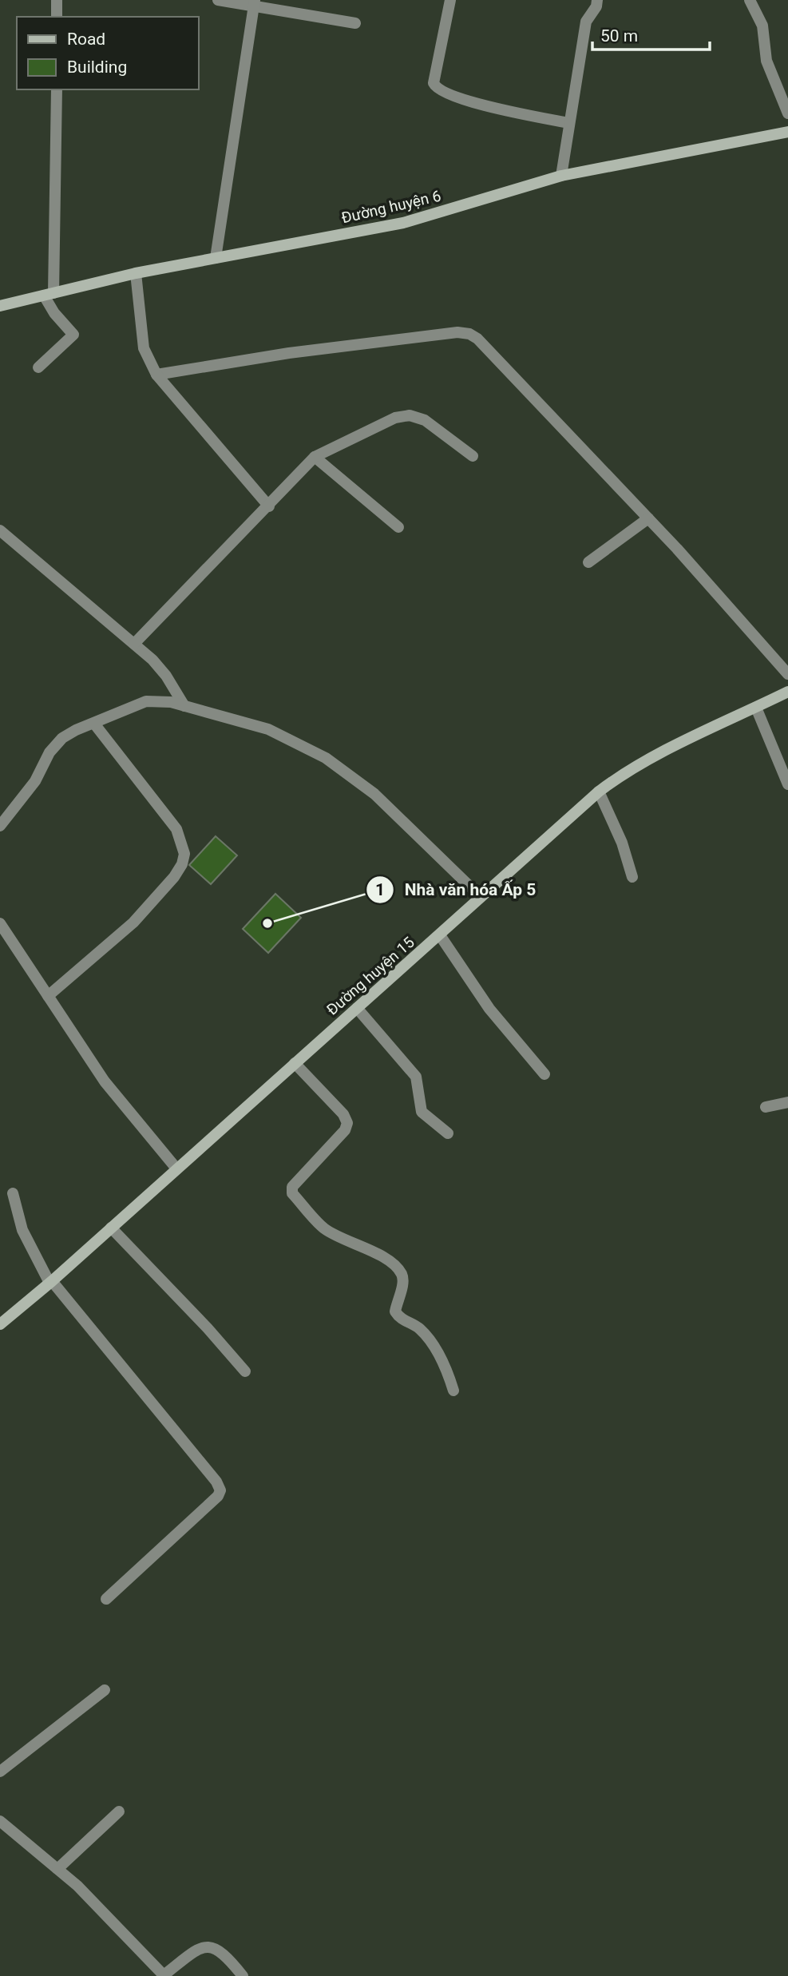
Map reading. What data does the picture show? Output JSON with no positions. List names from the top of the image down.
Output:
{
  "streets": {
    "street": ["Đường huyện 6", "Đường huyện 15"]
  },
  "places": ["Nhà văn hóa Ấp 5"],
  "legend": ["Road", "Building"],
  "scale_bar": "50 m"
}
